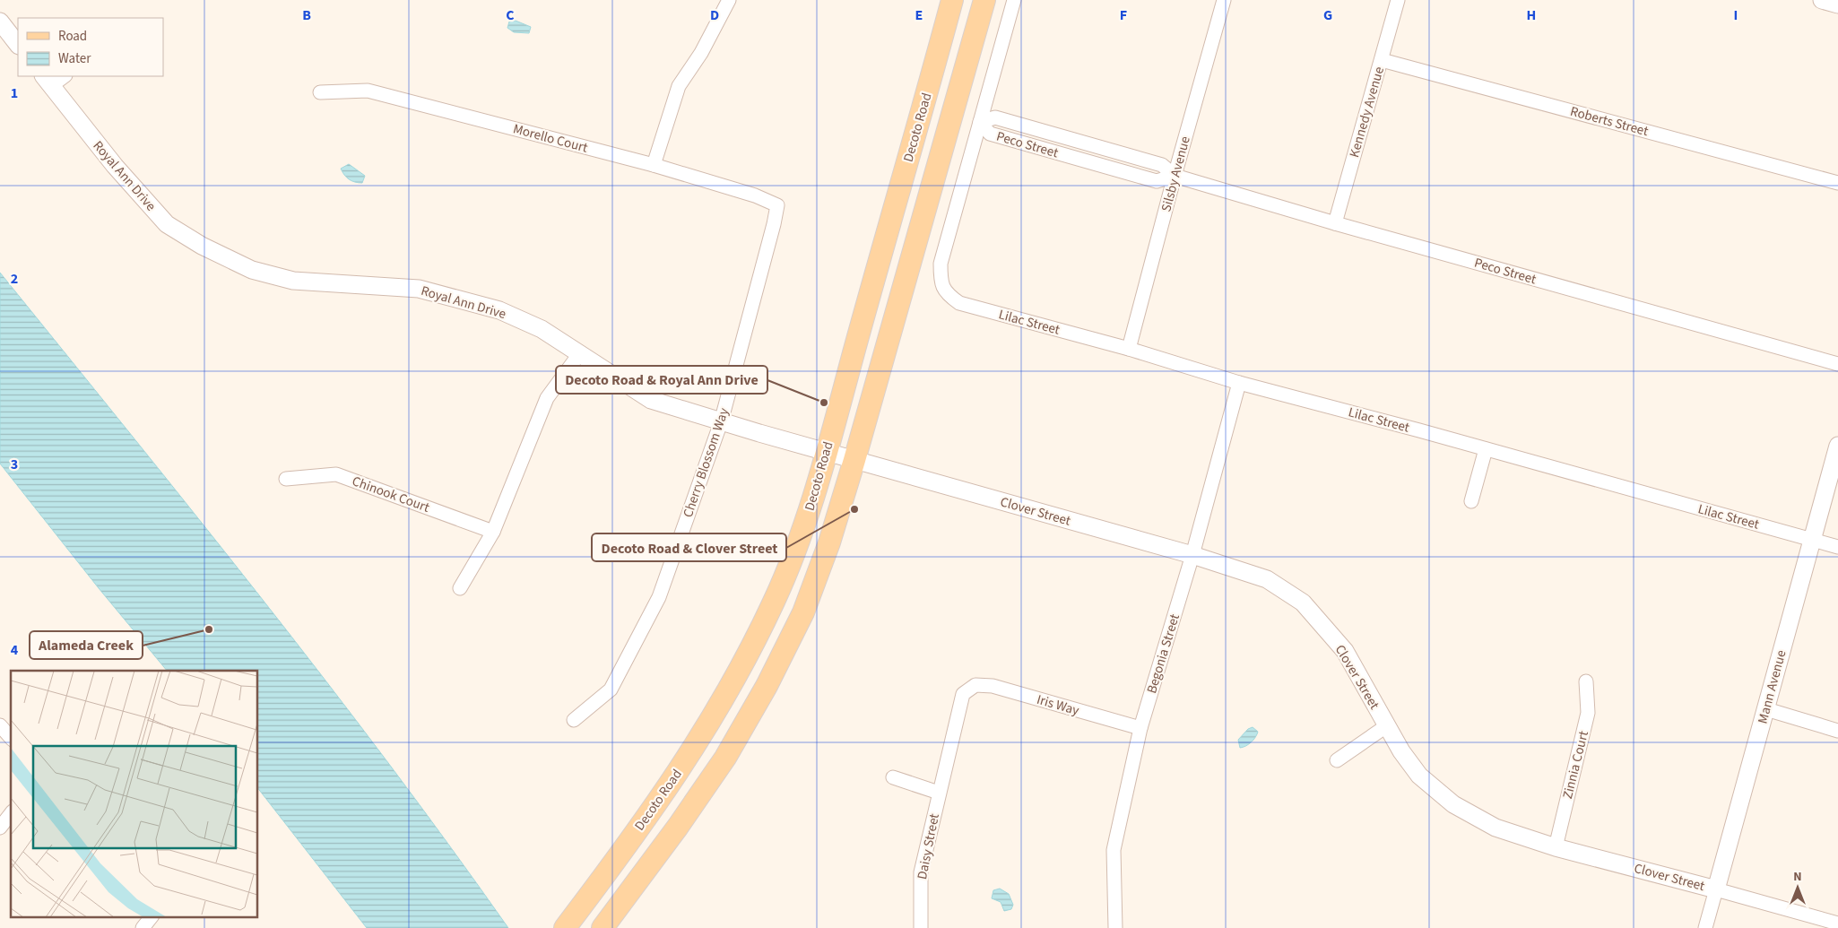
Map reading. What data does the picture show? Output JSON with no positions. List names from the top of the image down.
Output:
{
  "streets": {
    "main road": ["Decoto Road"],
    "street": [
      "Kennedy Avenue",
      "Roberts Street",
      "Morello Court",
      "Peco Street",
      "Silsby Avenue",
      "Royal Ann Drive",
      "Lilac Street",
      "Cherry Blossom Way",
      "Chinook Court",
      "Clover Street",
      "Begonia Street",
      "Mann Avenue",
      "Iris Way",
      "Zinnia Court",
      "Daisy Street"
    ]
  },
  "crossings": [
    ["Kennedy Avenue", "Roberts Street"],
    ["Kennedy Avenue", "Peco Street"],
    ["Decoto Road", "Royal Ann Drive"],
    ["Morello Court", "Cherry Blossom Way"],
    ["Peco Street", "Silsby Avenue"],
    ["Peco Street", "Lilac Street"],
    ["Silsby Avenue", "Lilac Street"],
    ["Royal Ann Drive", "Cherry Blossom Way"],
    ["Royal Ann Drive", "Clover Street"],
    ["Lilac Street", "Begonia Street"],
    ["Lilac Street", "Mann Avenue"],
    ["Clover Street", "Begonia Street"],
    ["Clover Street", "Mann Avenue"],
    ["Clover Street", "Zinnia Court"],
    ["Begonia Street", "Iris Way"],
    ["Iris Way", "Daisy Street"]
  ],
  "places": ["Decoto Road & Royal Ann Drive", "Decoto Road & Clover Street", "Alameda Creek"],
  "legend": ["Road", "Water"],
  "north": "top",
  "grid": {
    "columns": [
      "B",
      "C",
      "D",
      "E",
      "F",
      "G",
      "H",
      "I"
    ],
    "rows": [
      "1",
      "2",
      "3",
      "4"
    ]
  }
}
